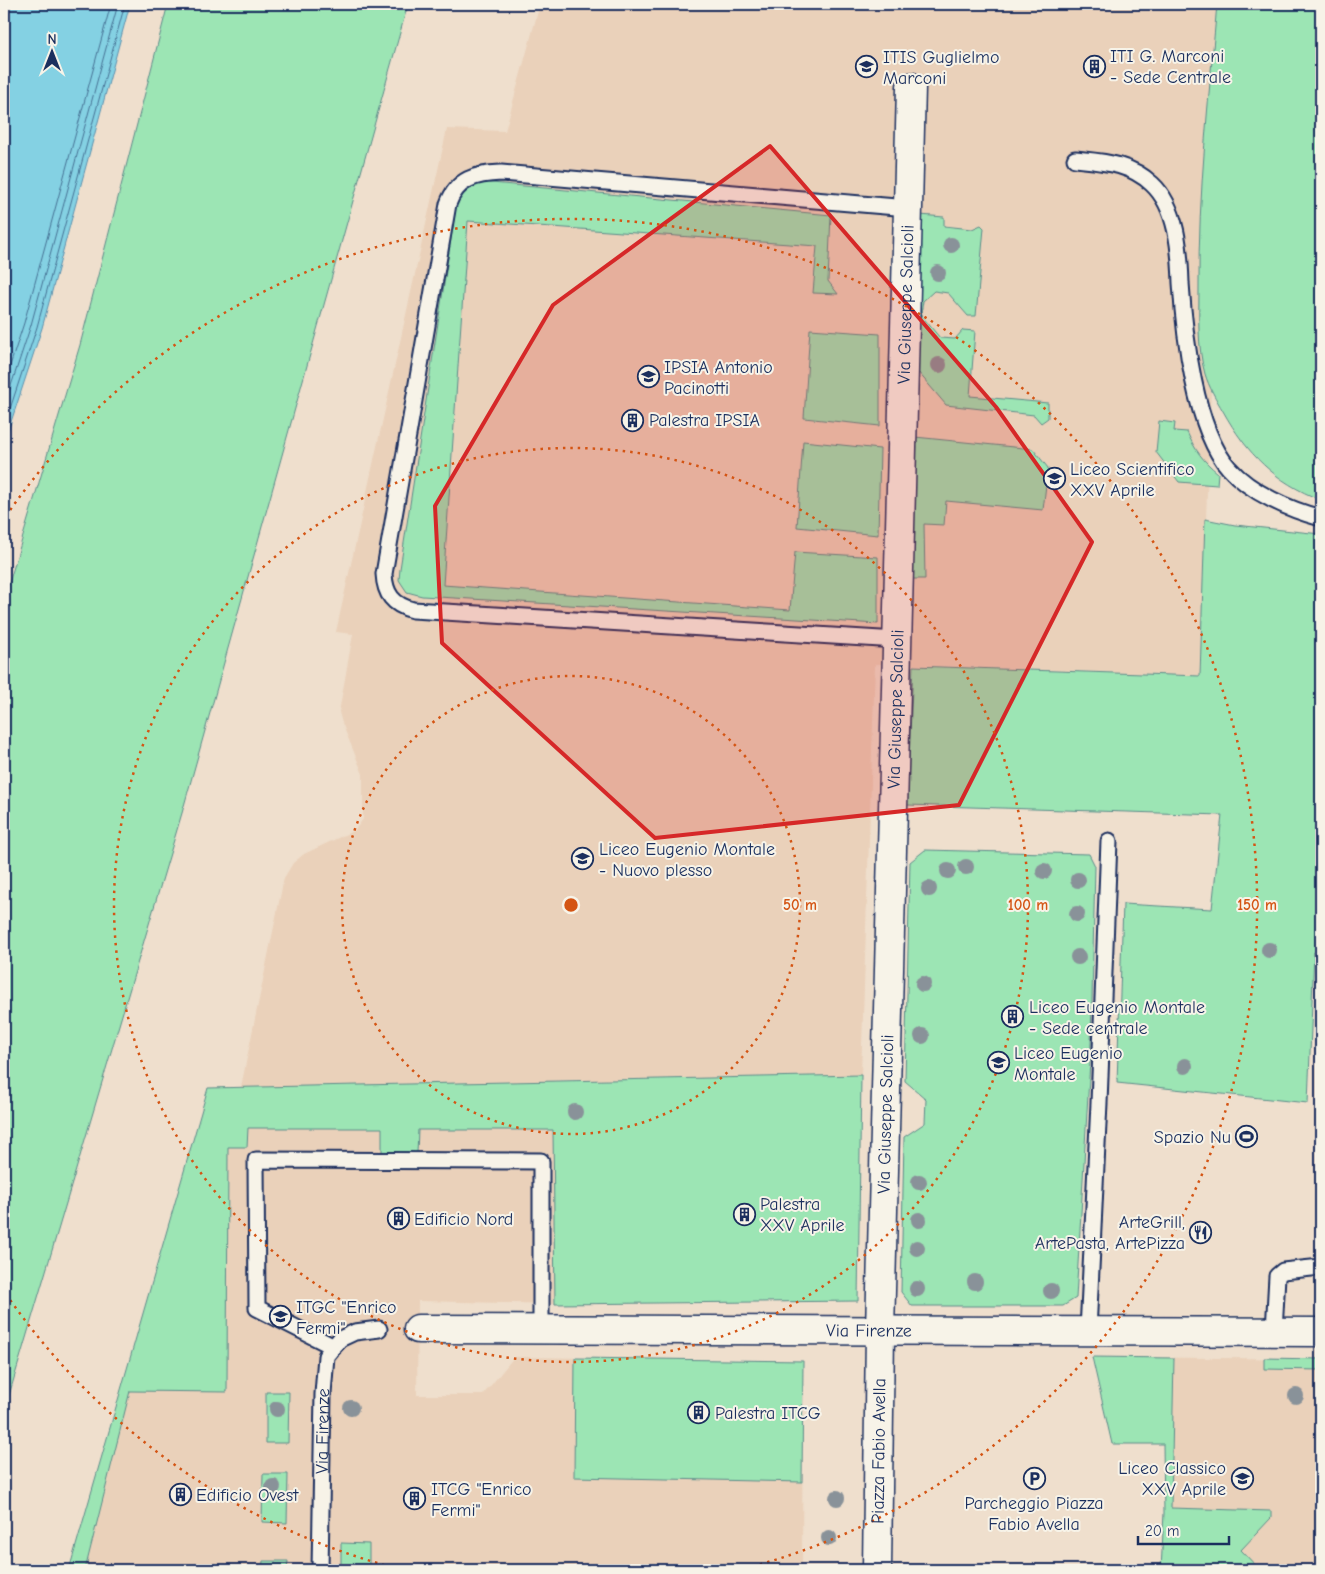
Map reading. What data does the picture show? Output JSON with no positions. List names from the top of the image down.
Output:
{
  "streets": {
    "street": ["Via Giuseppe Salcioli", "Via Firenze", "Piazza Fabio Avella"]
  },
  "crossings": [
    ["Via Giuseppe Salcioli", "Via Firenze"],
    ["Via Giuseppe Salcioli", "Piazza Fabio Avella"],
    ["Via Firenze", "Piazza Fabio Avella"]
  ],
  "places": {
    "building": [
      "ITI G. Marconi - Sede Centrale",
      "Palestra IPSIA",
      "Liceo Eugenio Montale - Sede centrale",
      "Palestra XXV Aprile",
      "Edificio Nord",
      "Palestra ITCG",
      "Edificio Ovest",
      "ITCG \"Enrico Fermi\""
    ],
    "school or university": [
      "ITIS Guglielmo Marconi",
      "IPSIA Antonio Pacinotti",
      "Liceo Scientifico XXV Aprile",
      "Liceo Eugenio Montale - Nuovo plesso",
      "Liceo Eugenio Montale",
      "ITGC \"Enrico Fermi\"",
      "Liceo Classico XXV Aprile"
    ],
    "sports": ["Spazio Nu"],
    "restaurant": ["ArteGrill, ArtePasta, ArtePizza"],
    "parking": ["Parcheggio Piazza Fabio Avella"]
  },
  "scale_bar": "20 m",
  "north": "top",
  "rings": ["50 m", "100 m", "150 m"]
}
